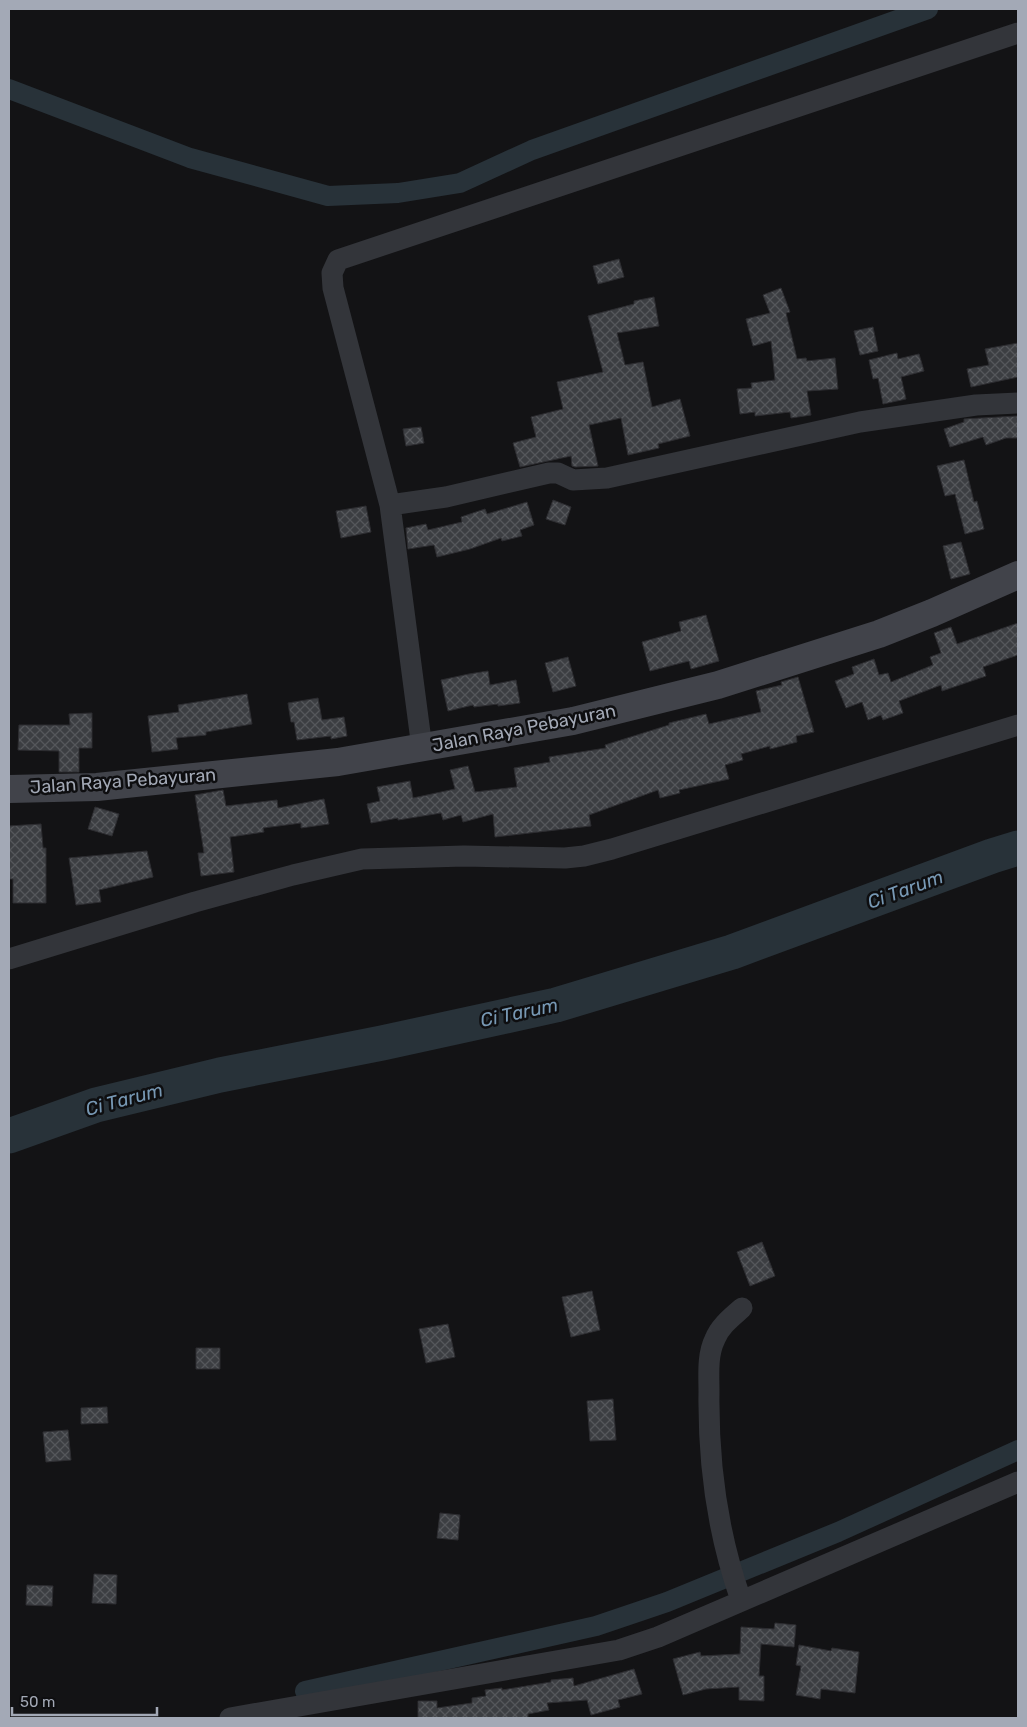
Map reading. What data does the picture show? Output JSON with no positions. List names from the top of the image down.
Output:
{
  "streets": {
    "main road": ["Jalan Raya Pebayuran"]
  },
  "water": ["Ci Tarum"],
  "scale_bar": "50 m"
}
